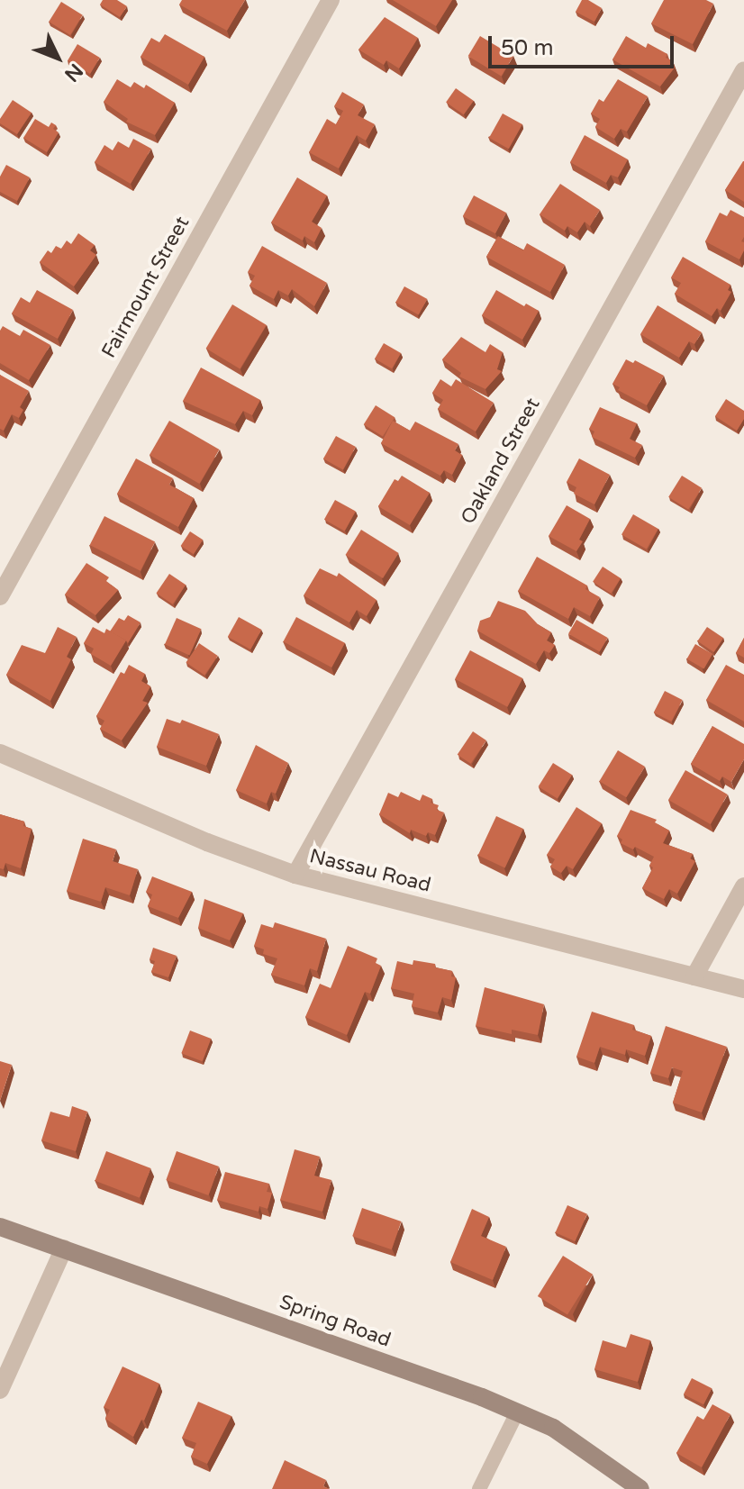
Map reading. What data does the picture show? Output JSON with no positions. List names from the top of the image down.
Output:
{
  "streets": {
    "main road": ["Spring Road"],
    "street": ["Fairmount Street", "Oakland Street", "Nassau Road"]
  },
  "crossings": [
    ["Oakland Street", "Nassau Road"]
  ],
  "scale_bar": "50 m",
  "north": "bottom right"
}
